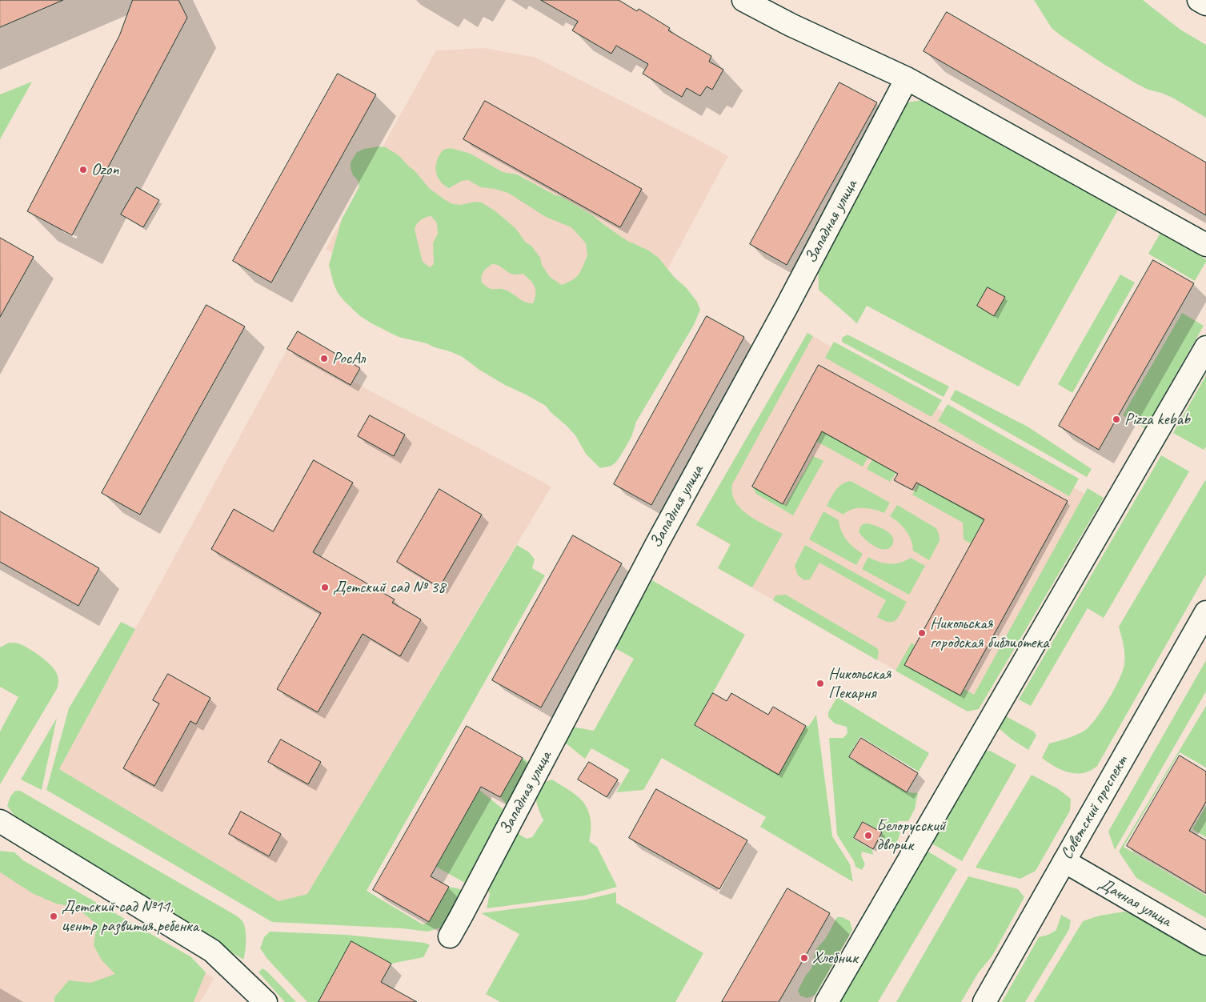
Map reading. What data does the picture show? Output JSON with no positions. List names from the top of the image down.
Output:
{
  "streets": {
    "street": ["Западная улица", "Советский проспект", "Дачная улица"]
  },
  "crossings": [
    ["Советский проспект", "Дачная улица"]
  ],
  "places": [
    "Ozon",
    "РосАл",
    "Pizza kebab",
    "Детский сад № 38",
    "Никольская городская библиотека",
    "Никольская Пекарня",
    "Белорусский дворик",
    "Детский сад №11, центр развития ребенка",
    "Хлебник"
  ]
}
